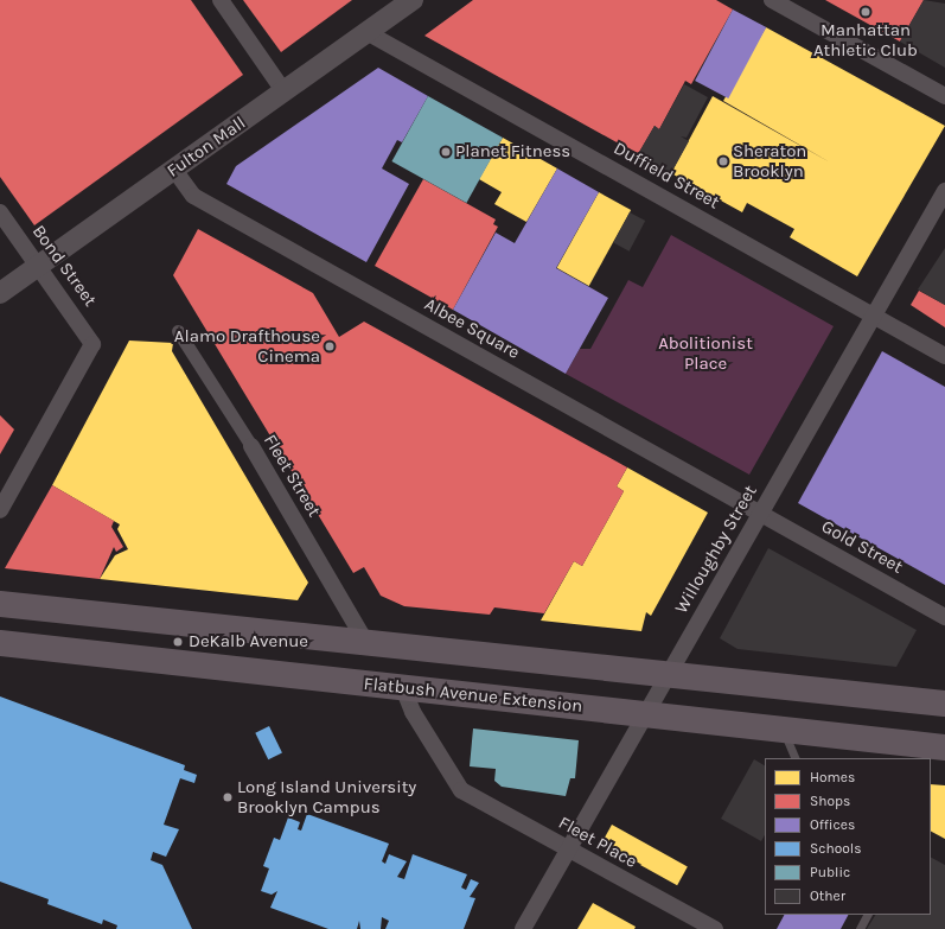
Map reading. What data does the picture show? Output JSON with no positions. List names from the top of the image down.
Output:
{
  "streets": {
    "main road": ["Flatbush Avenue Extension"],
    "street": [
      "Fulton Mall",
      "Duffield Street",
      "Bond Street",
      "Albee Square",
      "Fleet Street",
      "Gold Street",
      "Willoughby Street",
      "Fleet Place"
    ]
  },
  "crossings": [
    ["Fulton Mall", "Duffield Street"],
    ["Fulton Mall", "Bond Street"],
    ["Fulton Mall", "Albee Square"],
    ["Duffield Street", "Willoughby Street"],
    ["Albee Square", "Gold Street"],
    ["Albee Square", "Willoughby Street"],
    ["Gold Street", "Willoughby Street"],
    ["Willoughby Street", "Flatbush Avenue Extension"],
    ["Willoughby Street", "Fleet Place"],
    ["Flatbush Avenue Extension", "Fleet Place"]
  ],
  "parks": ["Abolitionist Place"],
  "places": [
    "Manhattan Athletic Club",
    "Planet Fitness",
    "Sheraton Brooklyn",
    "Alamo Drafthouse Cinema",
    "DeKalb Avenue",
    "Long Island University Brooklyn Campus"
  ],
  "legend": [
    "Homes",
    "Shops",
    "Offices",
    "Schools",
    "Public",
    "Other"
  ]
}
